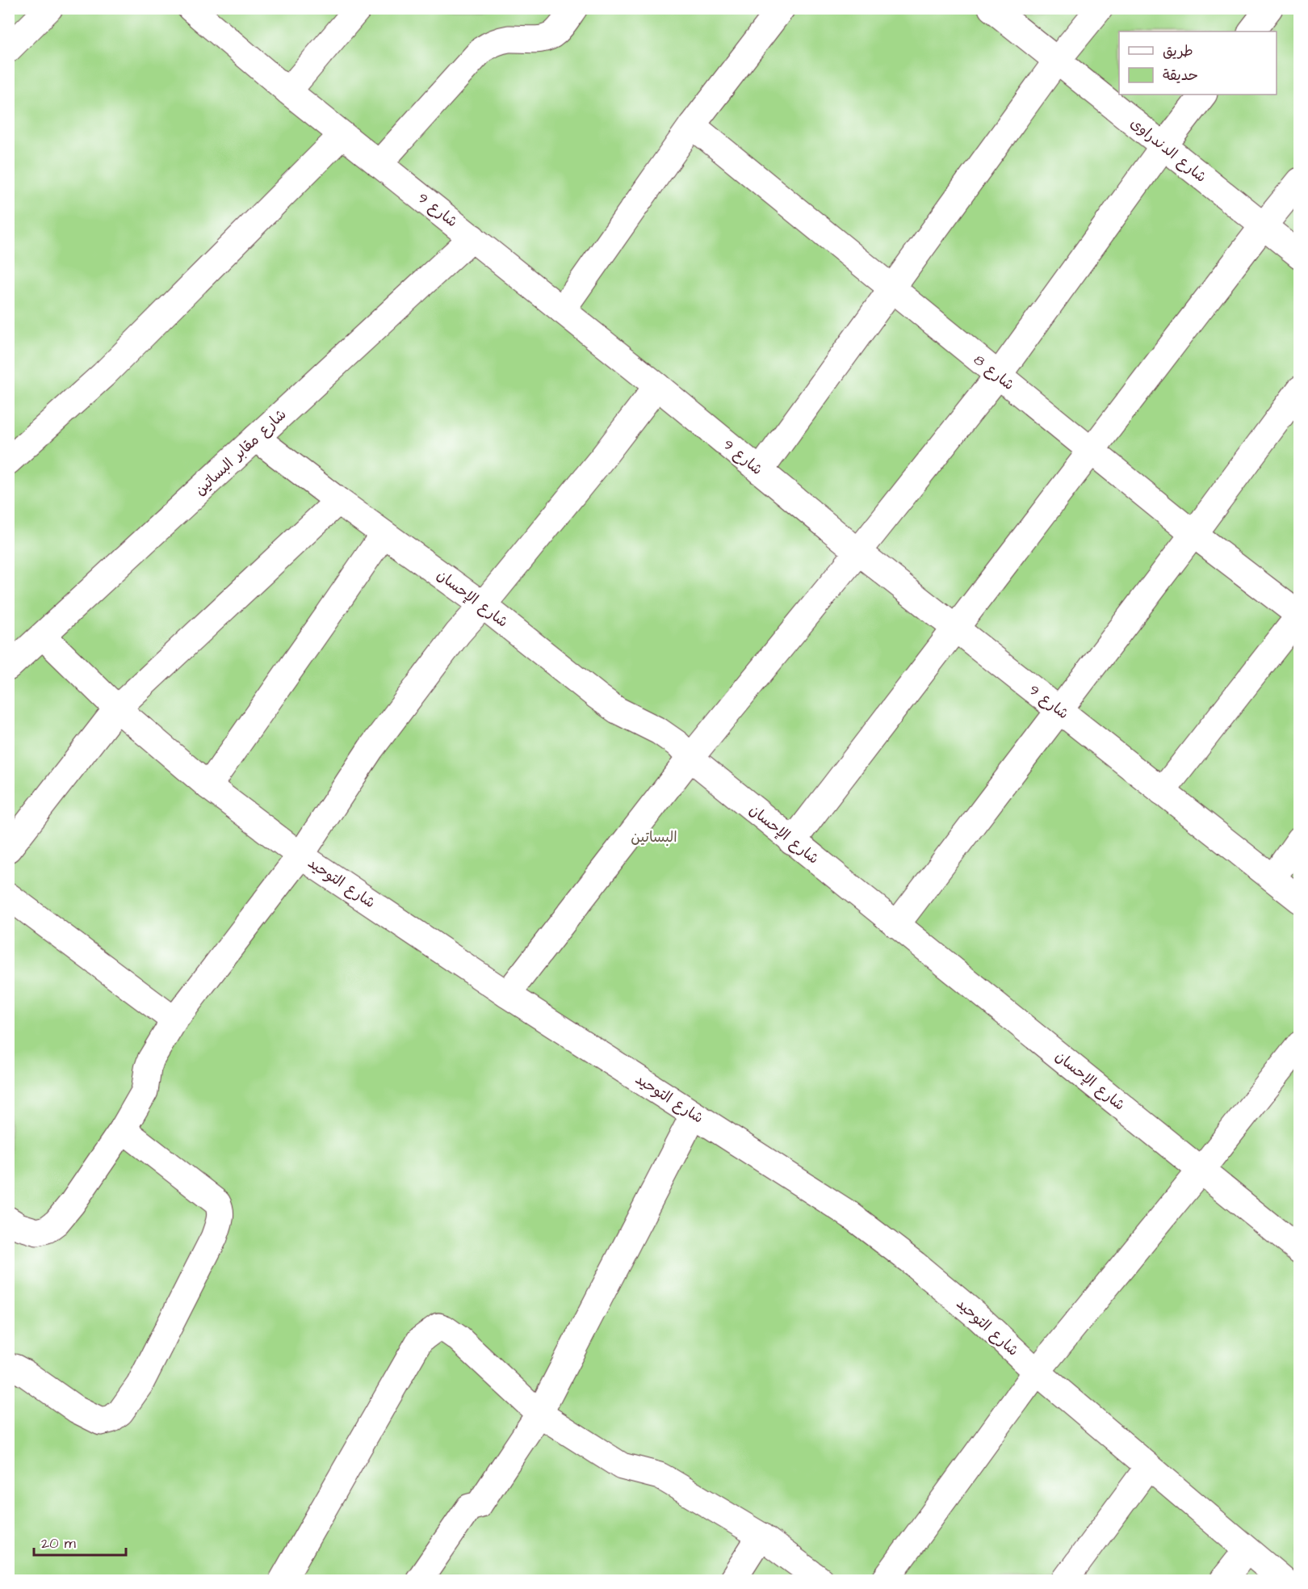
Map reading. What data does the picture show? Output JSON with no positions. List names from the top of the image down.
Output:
{
  "streets": {
    "street": [
      "شارع الدندراوى",
      "شارع 9",
      "شارع 8",
      "شارع مقابر البساتين",
      "شارع الإحسان",
      "شارع التوحيد"
    ]
  },
  "crossings": [
    ["شارع 9", "شارع مقابر البساتين"],
    ["شارع مقابر البساتين", "شارع الإحسان"],
    ["شارع مقابر البساتين", "شارع التوحيد"]
  ],
  "parks": ["البساتين"],
  "legend": ["طريق", "حديقة"],
  "scale_bar": "20 m"
}
